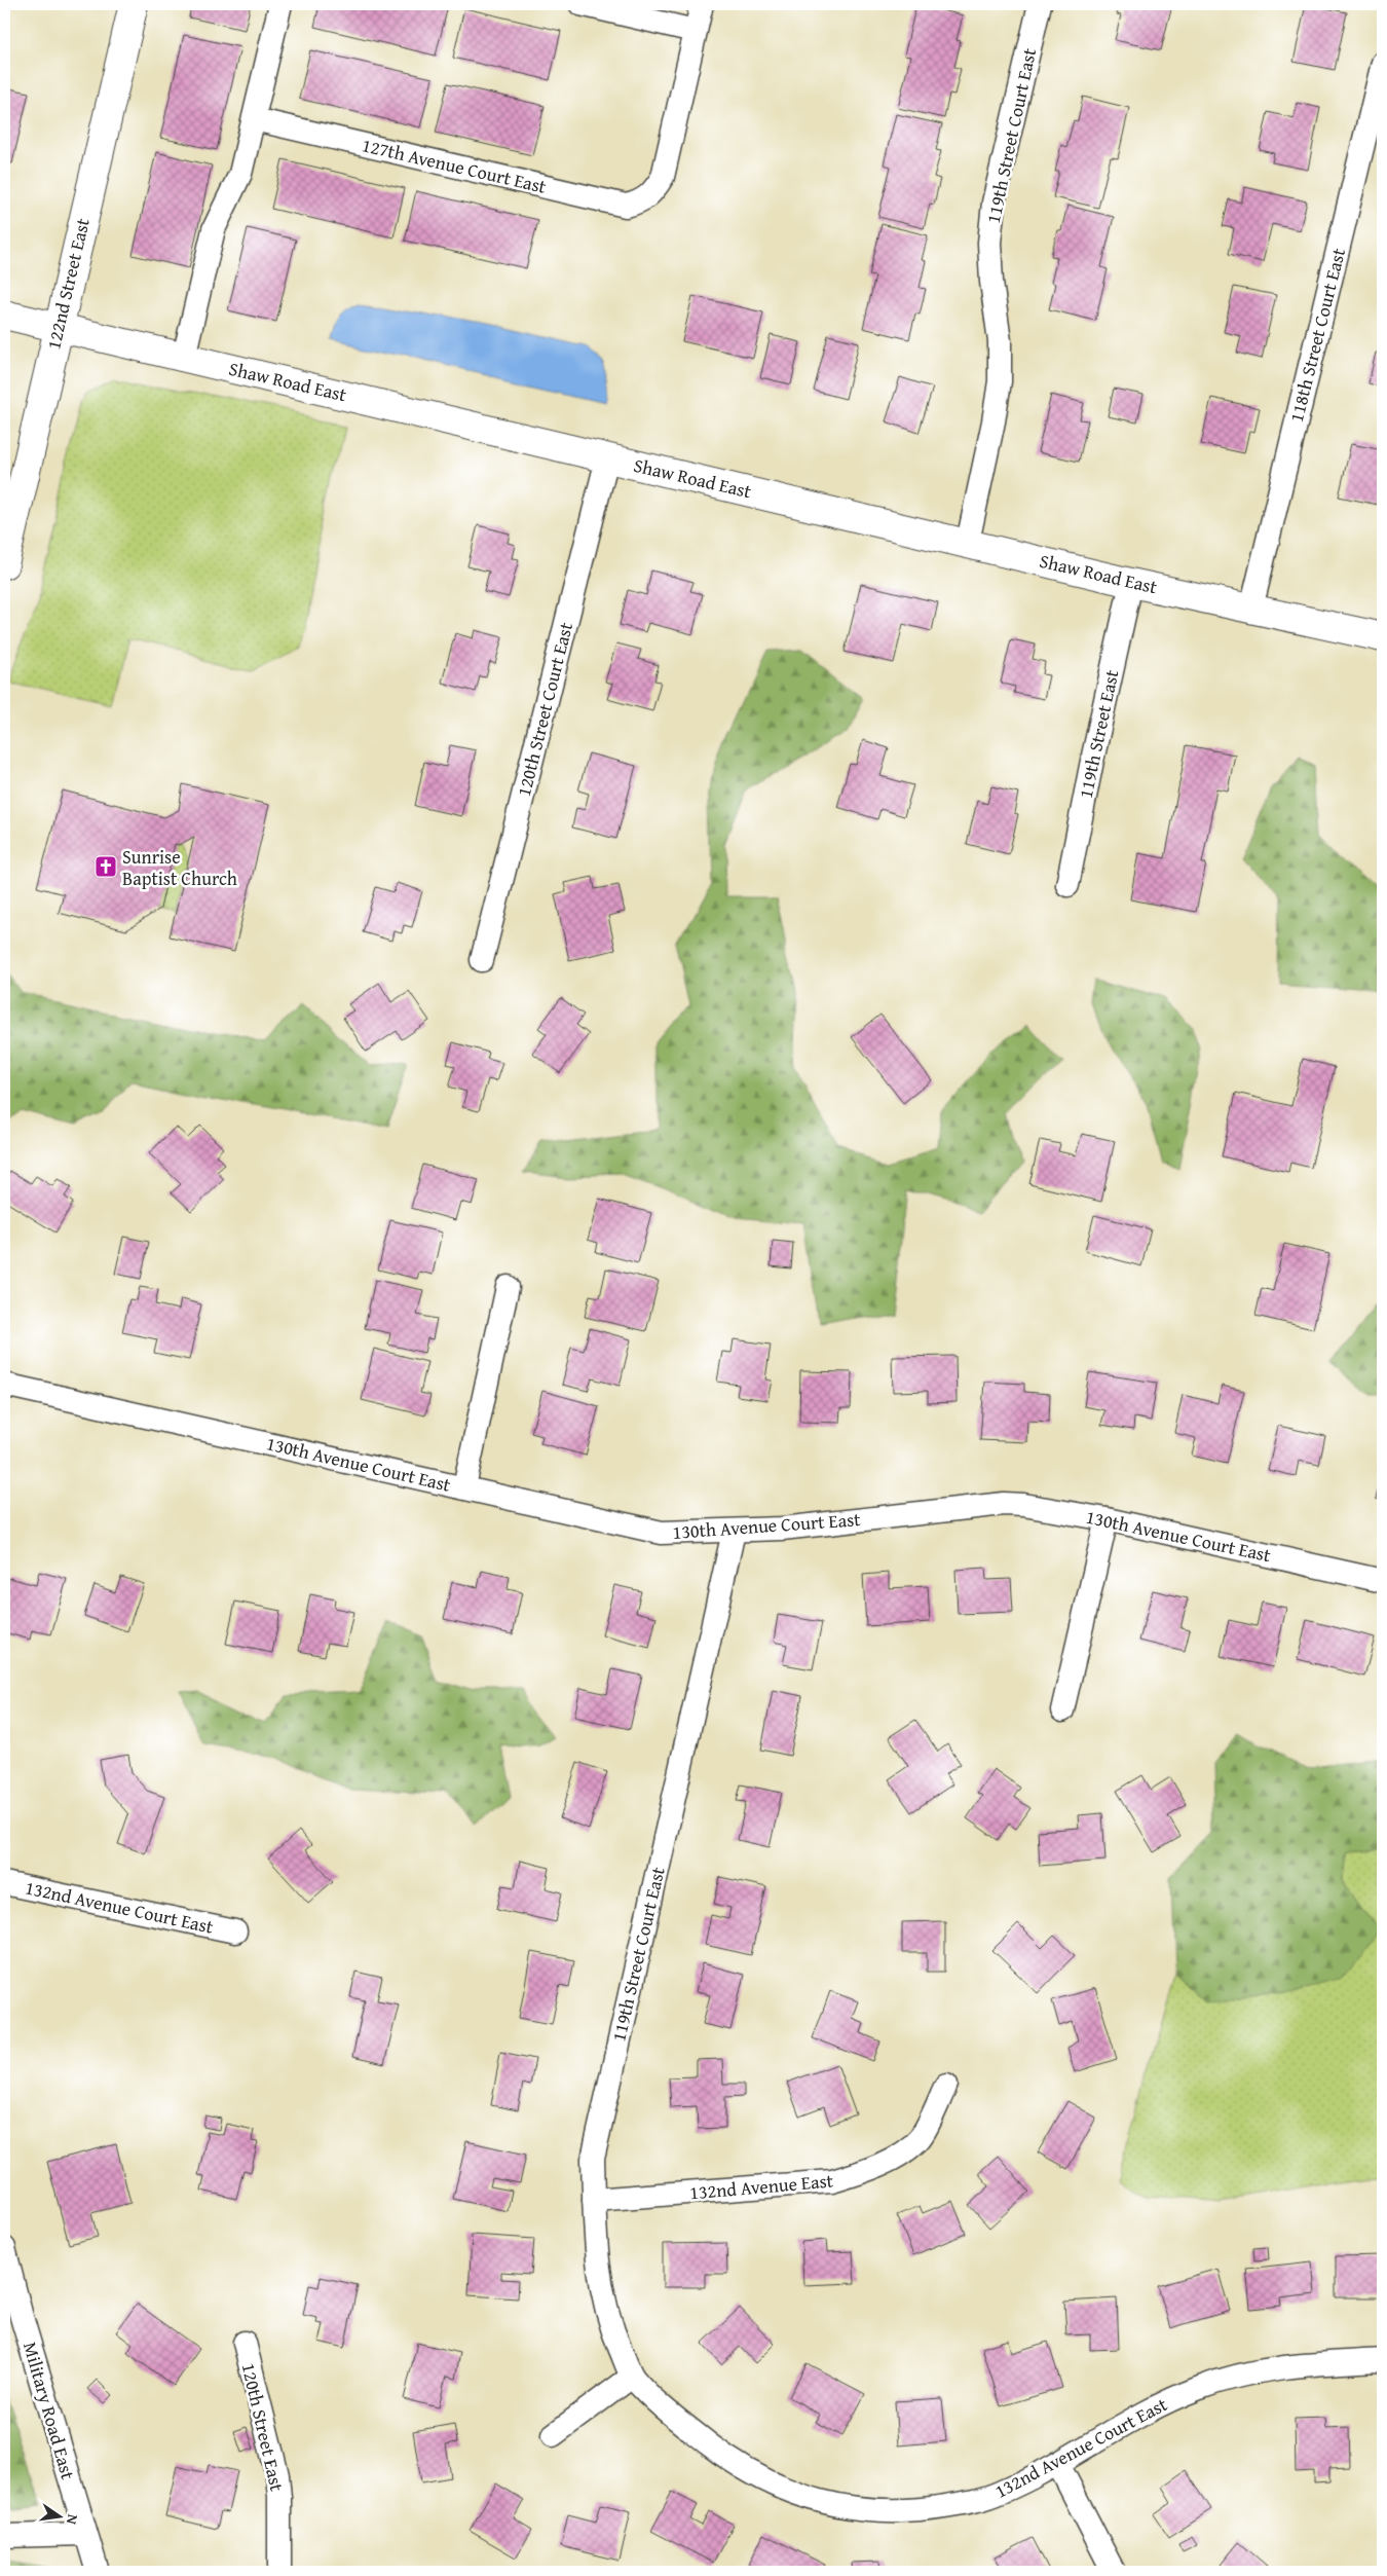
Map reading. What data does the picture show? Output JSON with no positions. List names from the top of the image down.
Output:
{
  "streets": {
    "main road": ["122nd Street East", "Shaw Road East"],
    "street": [
      "119th Street Court East",
      "127th Avenue Court East",
      "118th Street Court East",
      "120th Street Court East",
      "119th Street East",
      "130th Avenue Court East",
      "132nd Avenue Court East",
      "132nd Avenue East",
      "Military Road East",
      "120th Street East"
    ]
  },
  "crossings": [
    ["119th Street Court East", "Shaw Road East"],
    ["119th Street Court East", "130th Avenue Court East"],
    ["119th Street Court East", "132nd Avenue Court East"],
    ["119th Street Court East", "132nd Avenue East"],
    ["122nd Street East", "Shaw Road East"],
    ["118th Street Court East", "Shaw Road East"],
    ["Shaw Road East", "120th Street Court East"],
    ["Shaw Road East", "119th Street East"]
  ],
  "places": {
    "church": ["Sunrise Baptist Church"]
  },
  "north": "right"
}
